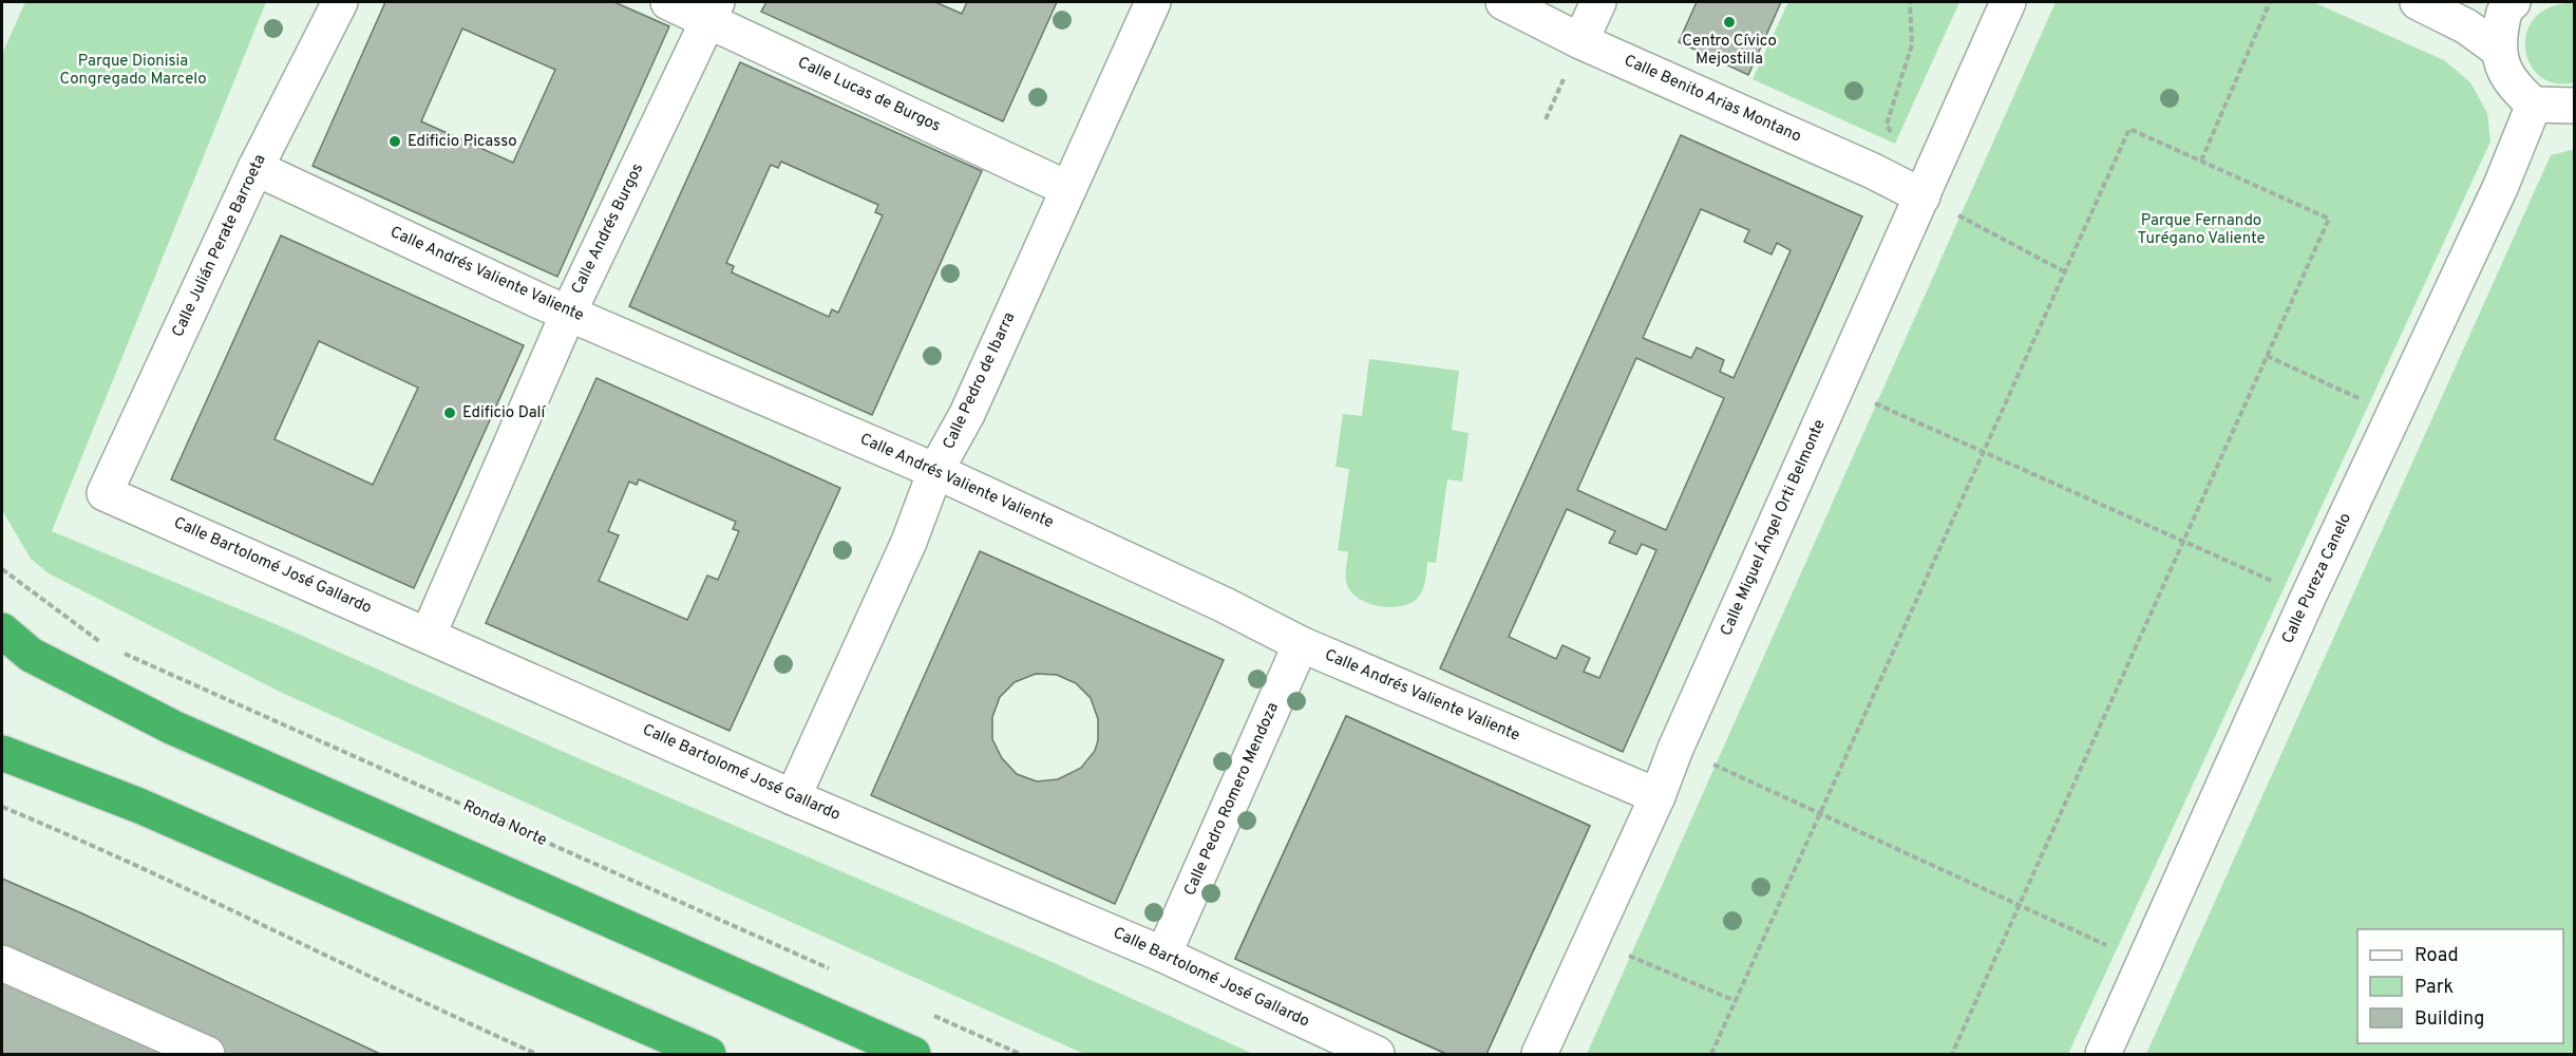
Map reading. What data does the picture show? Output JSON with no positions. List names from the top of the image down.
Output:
{
  "streets": {
    "street": [
      "Calle Lucas de Burgos",
      "Calle Benito Arias Montano",
      "Calle Andrés Burgos",
      "Calle Julián Perate Barroeta",
      "Calle Andrés Valiente Valiente",
      "Calle Pedro de Ibarra",
      "Calle Miguel Ángel Orti Belmonte",
      "Calle Bartolomé José Gallardo",
      "Calle Pureza Canelo",
      "Calle Pedro Romero Mendoza"
    ],
    "path": ["Ronda Norte"]
  },
  "crossings": [
    ["Calle Lucas de Burgos", "Calle Andrés Burgos"],
    ["Calle Lucas de Burgos", "Calle Pedro de Ibarra"],
    ["Calle Benito Arias Montano", "Calle Miguel Ángel Orti Belmonte"],
    ["Calle Andrés Burgos", "Calle Andrés Valiente Valiente"],
    ["Calle Andrés Burgos", "Calle Bartolomé José Gallardo"],
    ["Calle Julián Perate Barroeta", "Calle Andrés Valiente Valiente"],
    ["Calle Julián Perate Barroeta", "Calle Bartolomé José Gallardo"],
    ["Calle Andrés Valiente Valiente", "Calle Pedro de Ibarra"],
    ["Calle Andrés Valiente Valiente", "Calle Miguel Ángel Orti Belmonte"],
    ["Calle Andrés Valiente Valiente", "Calle Pedro Romero Mendoza"],
    ["Calle Pedro de Ibarra", "Calle Bartolomé José Gallardo"],
    ["Calle Bartolomé José Gallardo", "Calle Pedro Romero Mendoza"]
  ],
  "parks": ["Parque Dionisia Congregado Marcelo", "Parque Fernando Turégano Valiente"],
  "places": ["Centro Cívico Mejostilla", "Edificio Picasso", "Edificio Dalí"],
  "legend": ["Road", "Park", "Building"]
}
